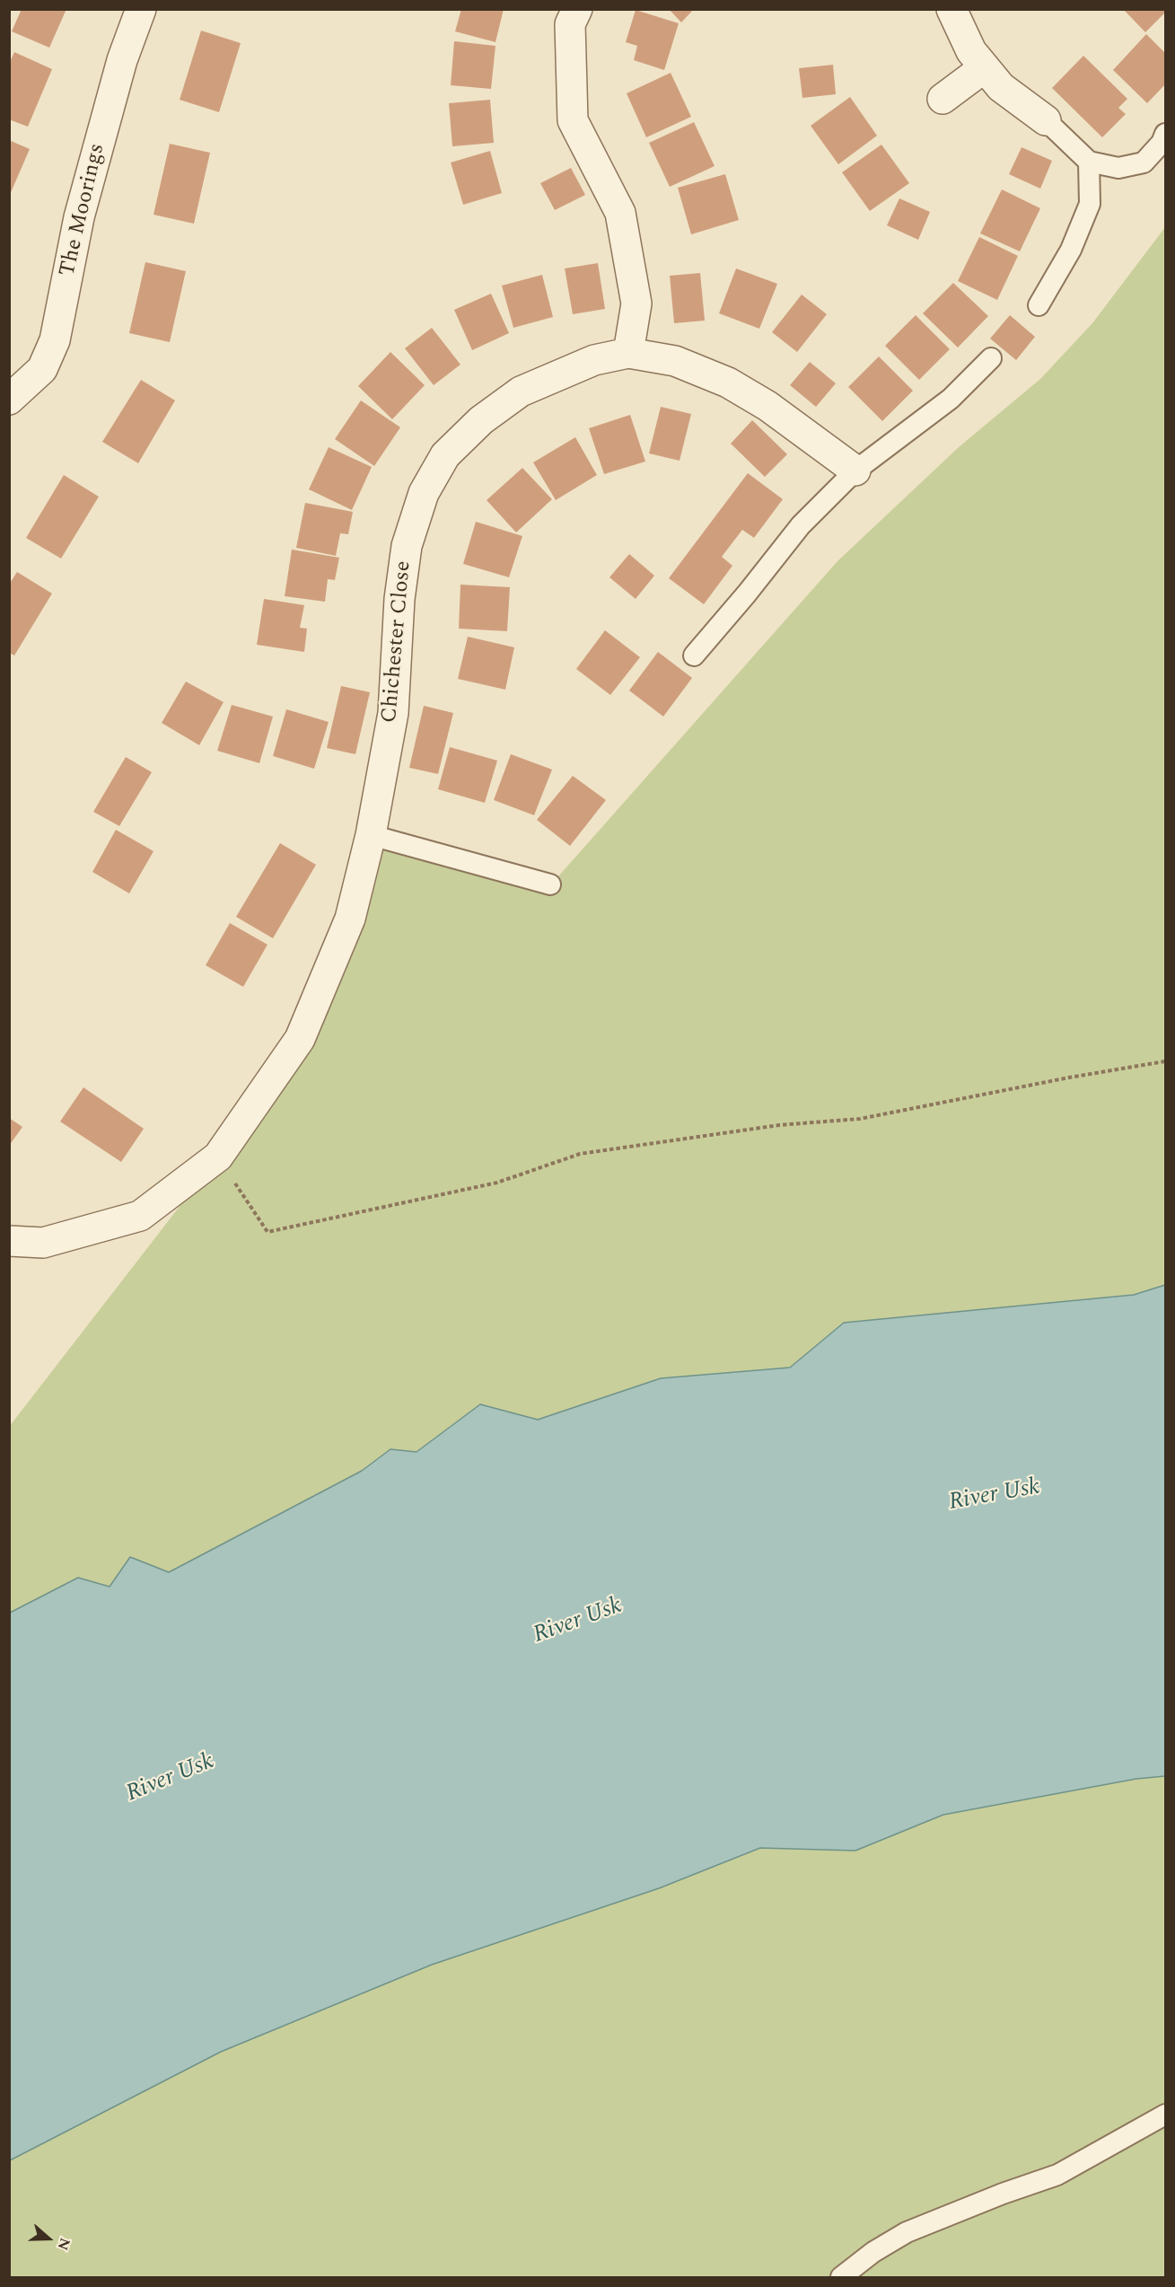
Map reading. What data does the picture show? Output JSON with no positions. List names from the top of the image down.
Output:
{
  "streets": {
    "street": ["The Moorings", "Chichester Close"]
  },
  "water": ["River Usk"],
  "north": "right"
}
